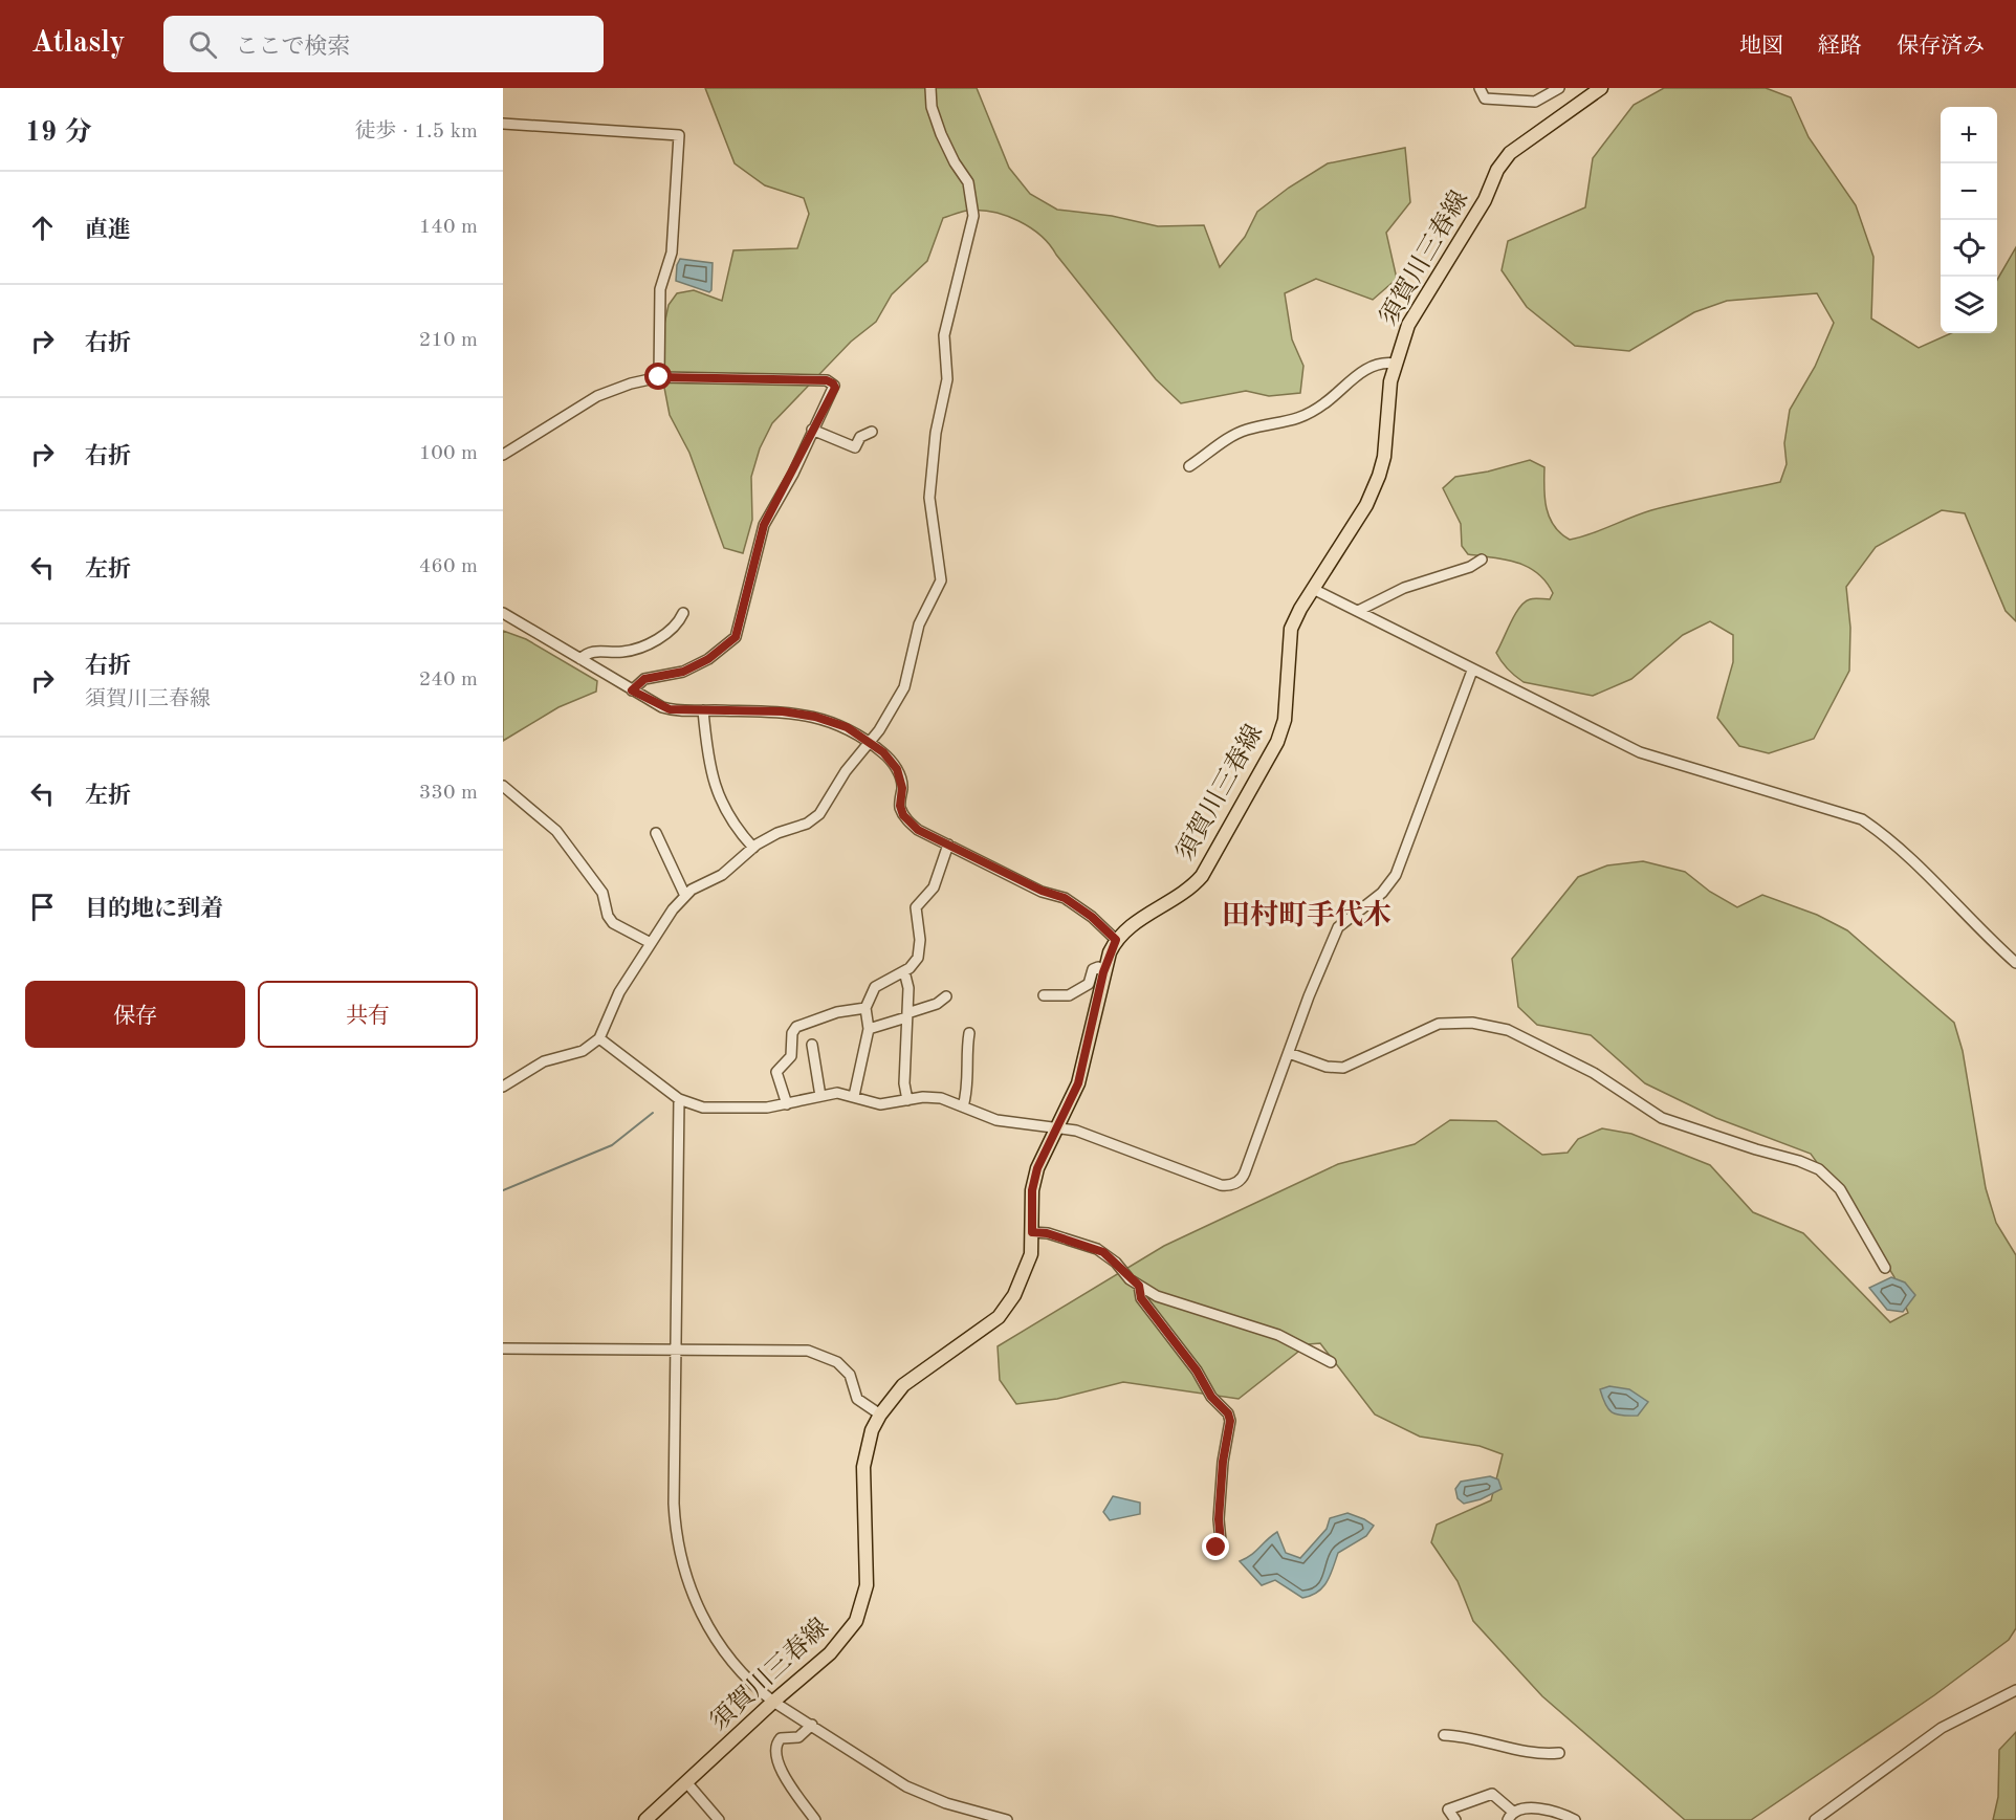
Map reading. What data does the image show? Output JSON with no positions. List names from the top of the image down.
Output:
{
  "streets": {
    "main road": ["須賀川三春線"]
  },
  "districts": ["田村町手代木"],
  "page": {
    "header": "Atlasly",
    "search": "ここで検索",
    "nav": ["地図", "経路", "保存済み"],
    "heading": ["19 分", "徒歩 · 1.5 km"],
    "map_buttons": ["+", "−"],
    "list": [
      ["直進", "140 m"],
      ["右折", "210 m"],
      ["右折", "100 m"],
      ["左折", "460 m"],
      ["右折", "須賀川三春線", "240 m"],
      ["左折", "330 m"],
      "目的地に到着"
    ],
    "buttons": ["保存", "共有"]
  }
}
